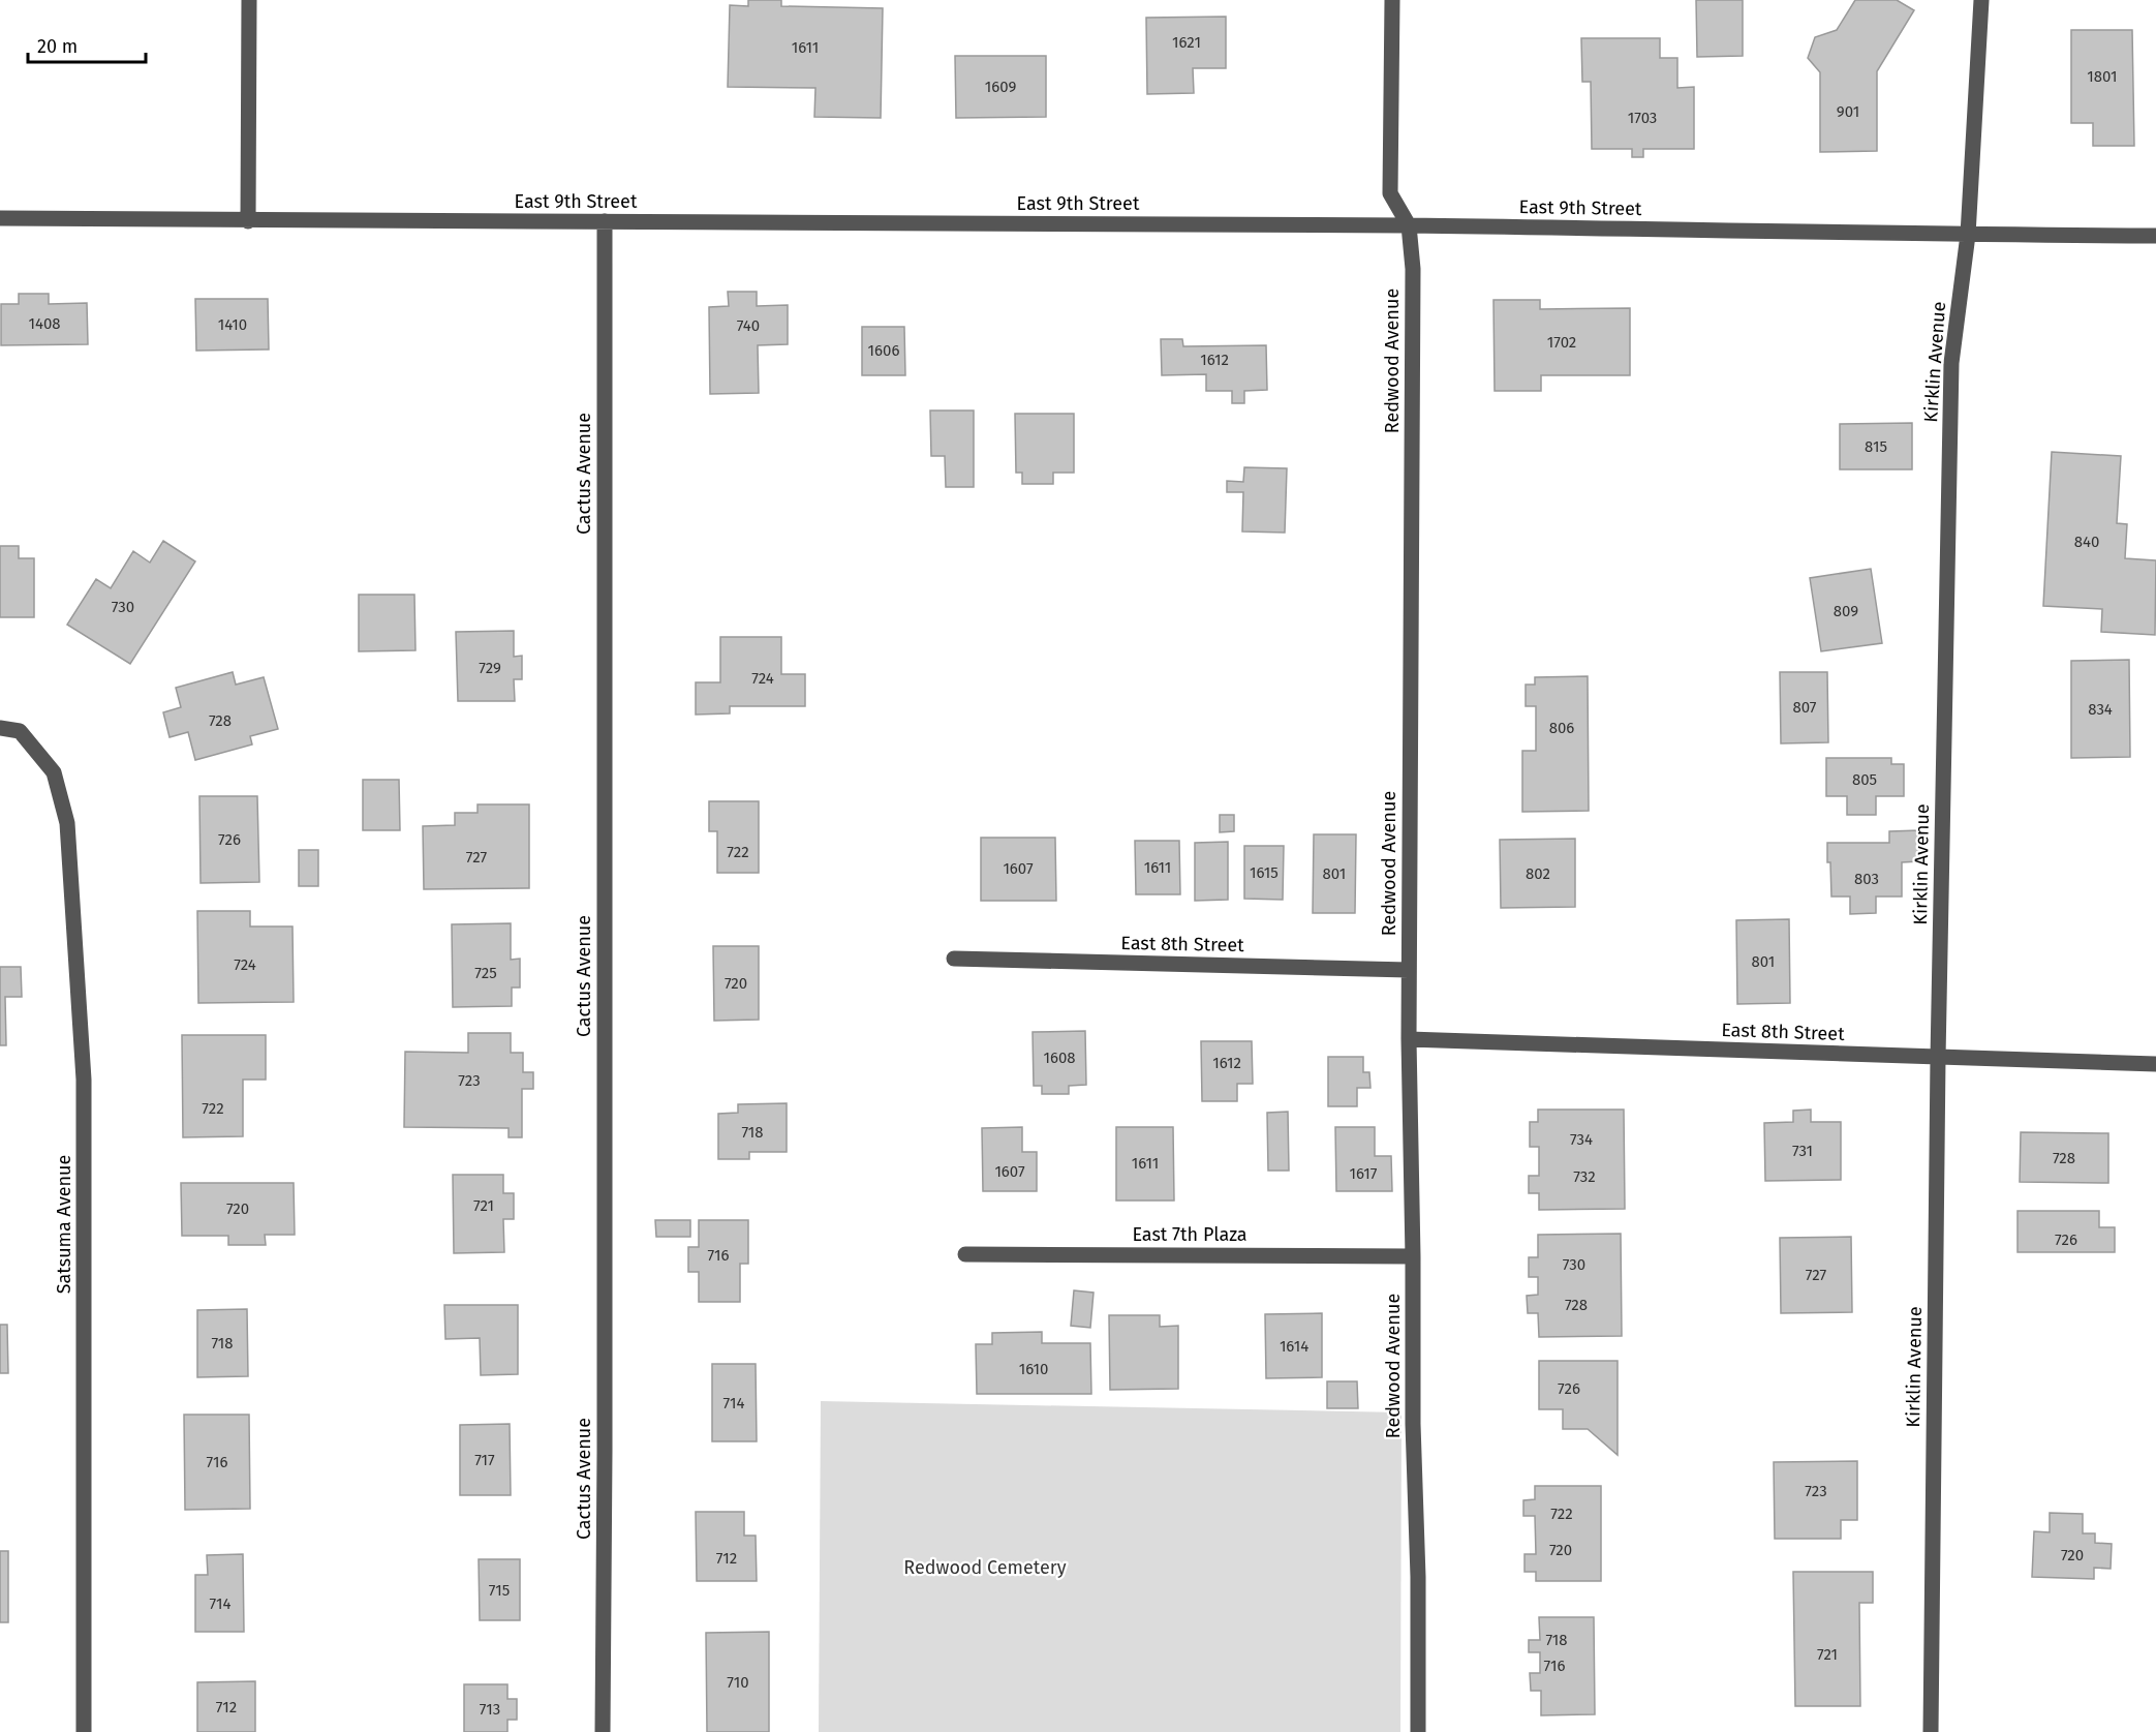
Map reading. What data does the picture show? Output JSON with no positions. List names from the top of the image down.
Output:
{
  "streets": {
    "street": [
      "East 9th Street",
      "Redwood Avenue",
      "Kirklin Avenue",
      "Cactus Avenue",
      "East 8th Street",
      "Satsuma Avenue",
      "East 7th Plaza"
    ]
  },
  "crossings": [
    ["East 9th Street", "Redwood Avenue"],
    ["East 9th Street", "Kirklin Avenue"],
    ["East 9th Street", "Cactus Avenue"],
    ["Redwood Avenue", "East 8th Street"],
    ["Redwood Avenue", "East 7th Plaza"],
    ["Kirklin Avenue", "East 8th Street"]
  ],
  "parks": ["Redwood Cemetery"],
  "house_numbers": [
    "1621",
    "1611",
    "1801",
    "1609",
    "901",
    "1703",
    "1408",
    "1410",
    "740",
    "1702",
    "1606",
    "1612",
    "815",
    "840",
    "730",
    "809",
    "729",
    "724",
    "807",
    "834",
    "728",
    "806",
    "805",
    "726",
    "722",
    "727",
    "1611",
    "1607",
    "1615",
    "801",
    "802",
    "803",
    "801",
    "724",
    "725",
    "720",
    "1608",
    "1612",
    "723",
    "722",
    "718",
    "734",
    "731",
    "728",
    "1611",
    "1607",
    "1617",
    "732",
    "721",
    "720",
    "726",
    "716",
    "730",
    "727",
    "728",
    "718",
    "1614",
    "1610",
    "726",
    "714",
    "717",
    "716",
    "723",
    "722",
    "720",
    "720",
    "712",
    "715",
    "714",
    "718",
    "721",
    "716",
    "710",
    "712",
    "713"
  ],
  "scale_bar": "20 m"
}
